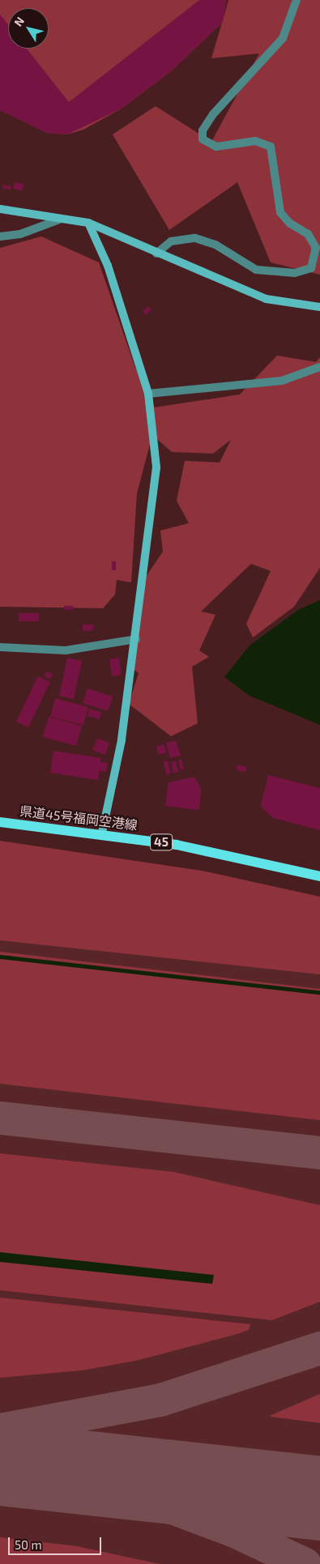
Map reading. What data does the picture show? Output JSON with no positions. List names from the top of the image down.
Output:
{
  "streets": {
    "main road": ["県道45号福岡空港線", "45"]
  },
  "scale_bar": "50 m",
  "north": "top left"
}
